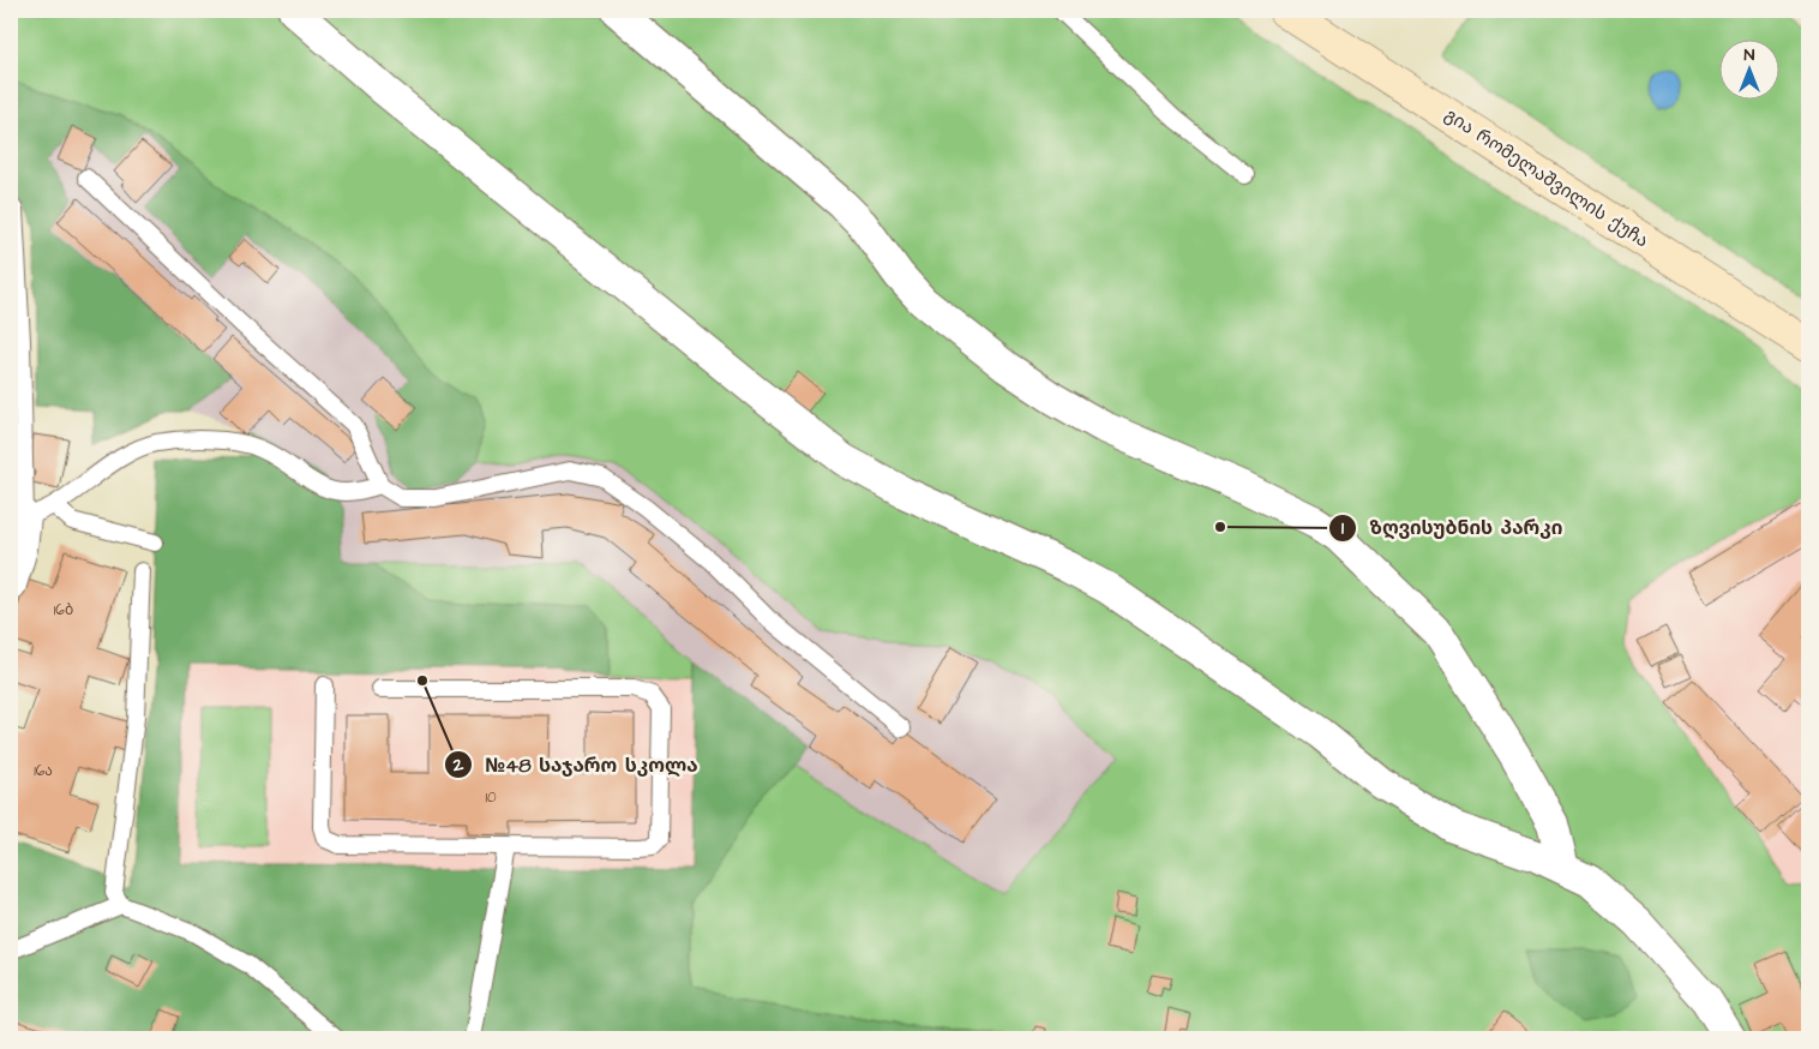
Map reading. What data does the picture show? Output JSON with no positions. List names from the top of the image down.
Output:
{
  "streets": {
    "street": ["გია რომელაშვილის ქუჩა"]
  },
  "places": ["ზღვისუბნის პარკი", "№48 საჯარო სკოლა"],
  "house_numbers": ["16ბ", "16ა", "10"],
  "north": "top"
}
